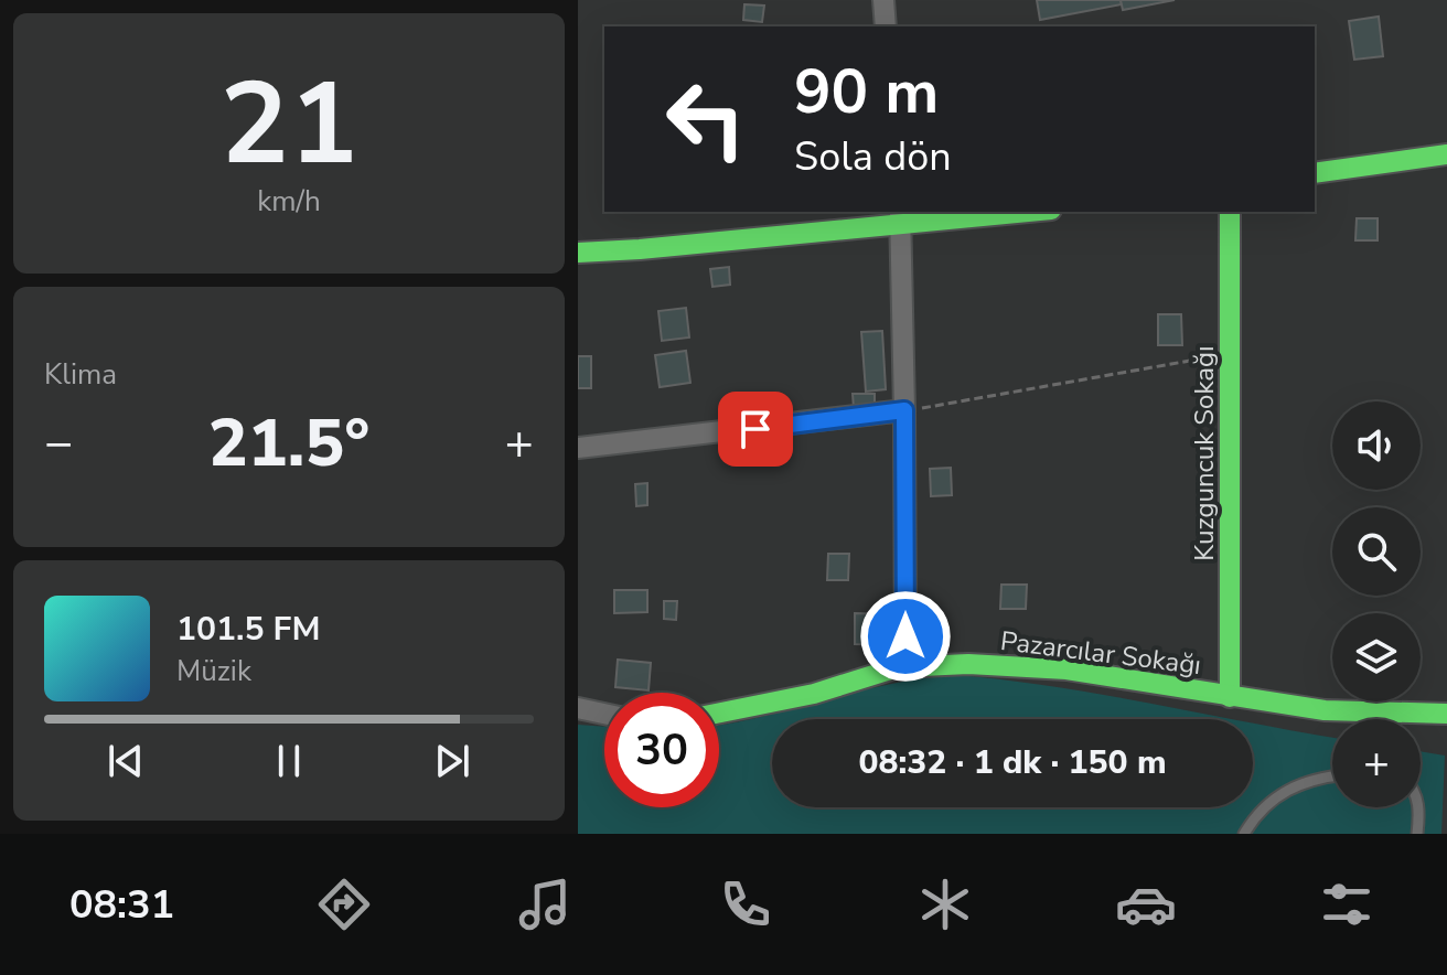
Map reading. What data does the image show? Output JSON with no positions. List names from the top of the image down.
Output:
{
  "streets": {
    "street": ["Kuzguncuk Sokağı", "Pazarcılar Sokağı"]
  },
  "crossings": [
    ["Kuzguncuk Sokağı", "Pazarcılar Sokağı"]
  ],
  "page": {
    "tile": [
      ["21", "km/h"],
      "Klima"
    ],
    "turn": ["90 m", "Sola dön"],
    "map_buttons": "+",
    "heat": ["−", "21.5°", "+"],
    "song": ["101.5 FM", "Müzik"],
    "limit": "30",
    "trip": "08:32 · 1 dk · 150 m",
    "tabs": "08:31"
  }
}
